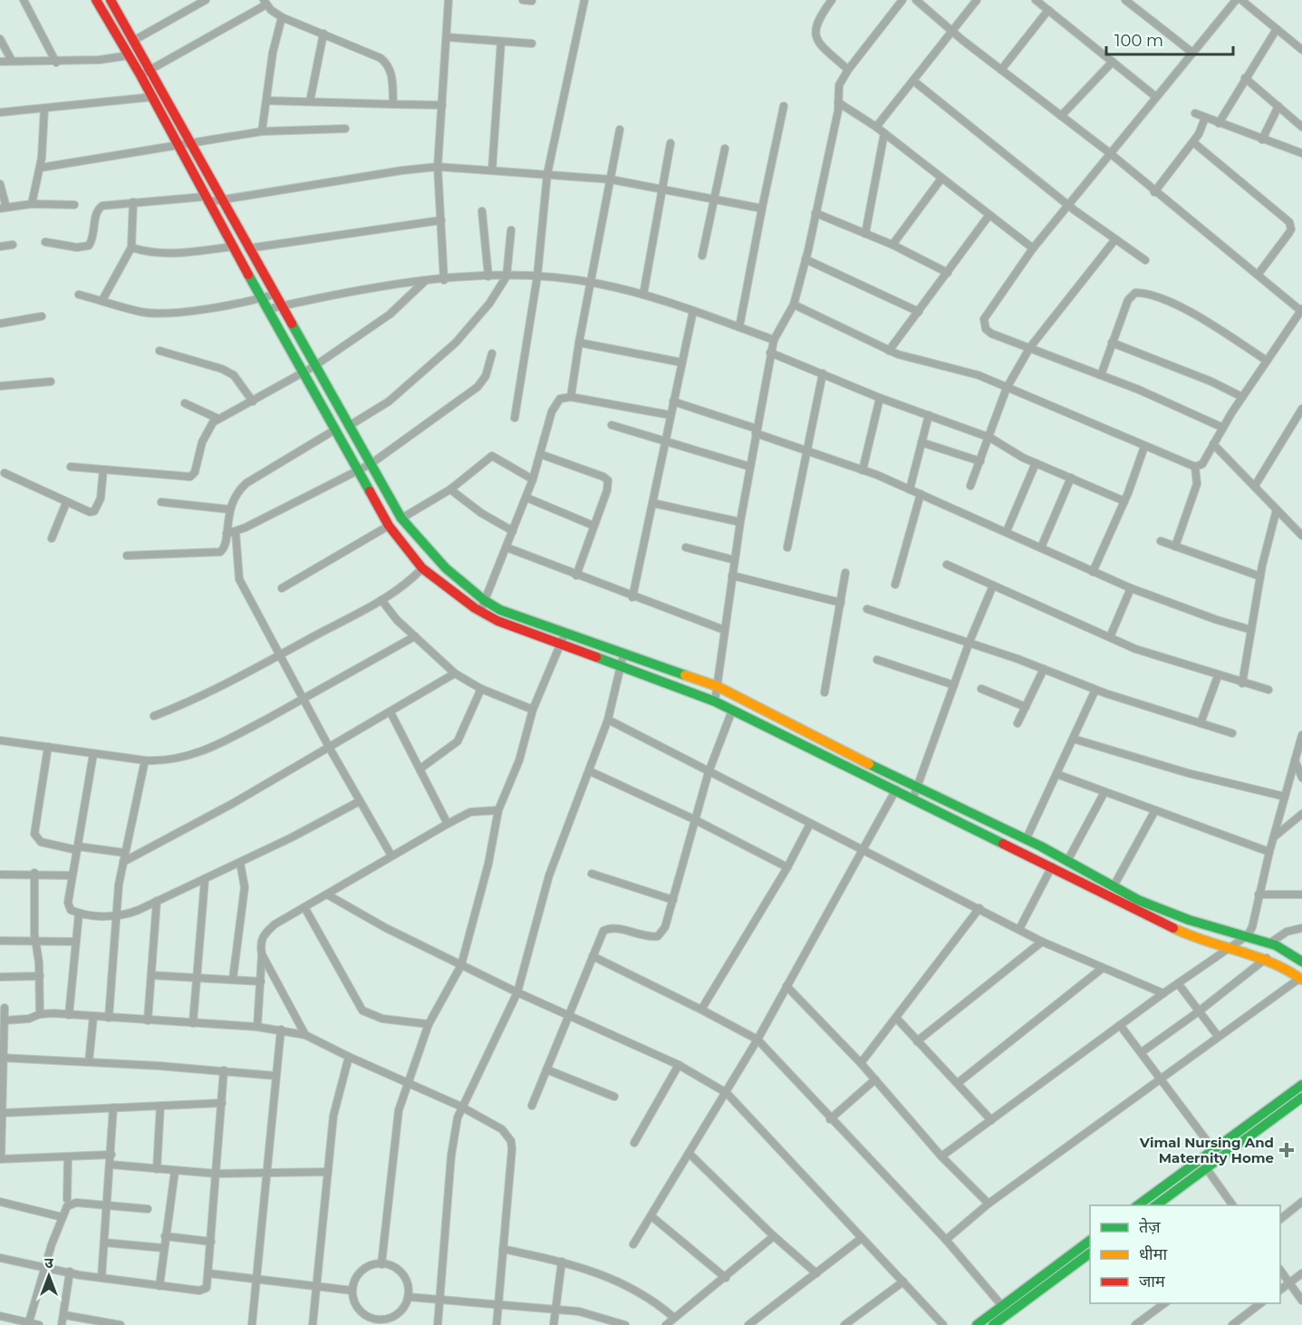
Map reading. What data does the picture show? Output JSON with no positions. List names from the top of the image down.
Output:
{
  "places": {
    "health": ["Vimal Nursing And Maternity Home"]
  },
  "legend": ["तेज़", "धीमा", "जाम"],
  "scale_bar": "100 m",
  "north": "top"
}
